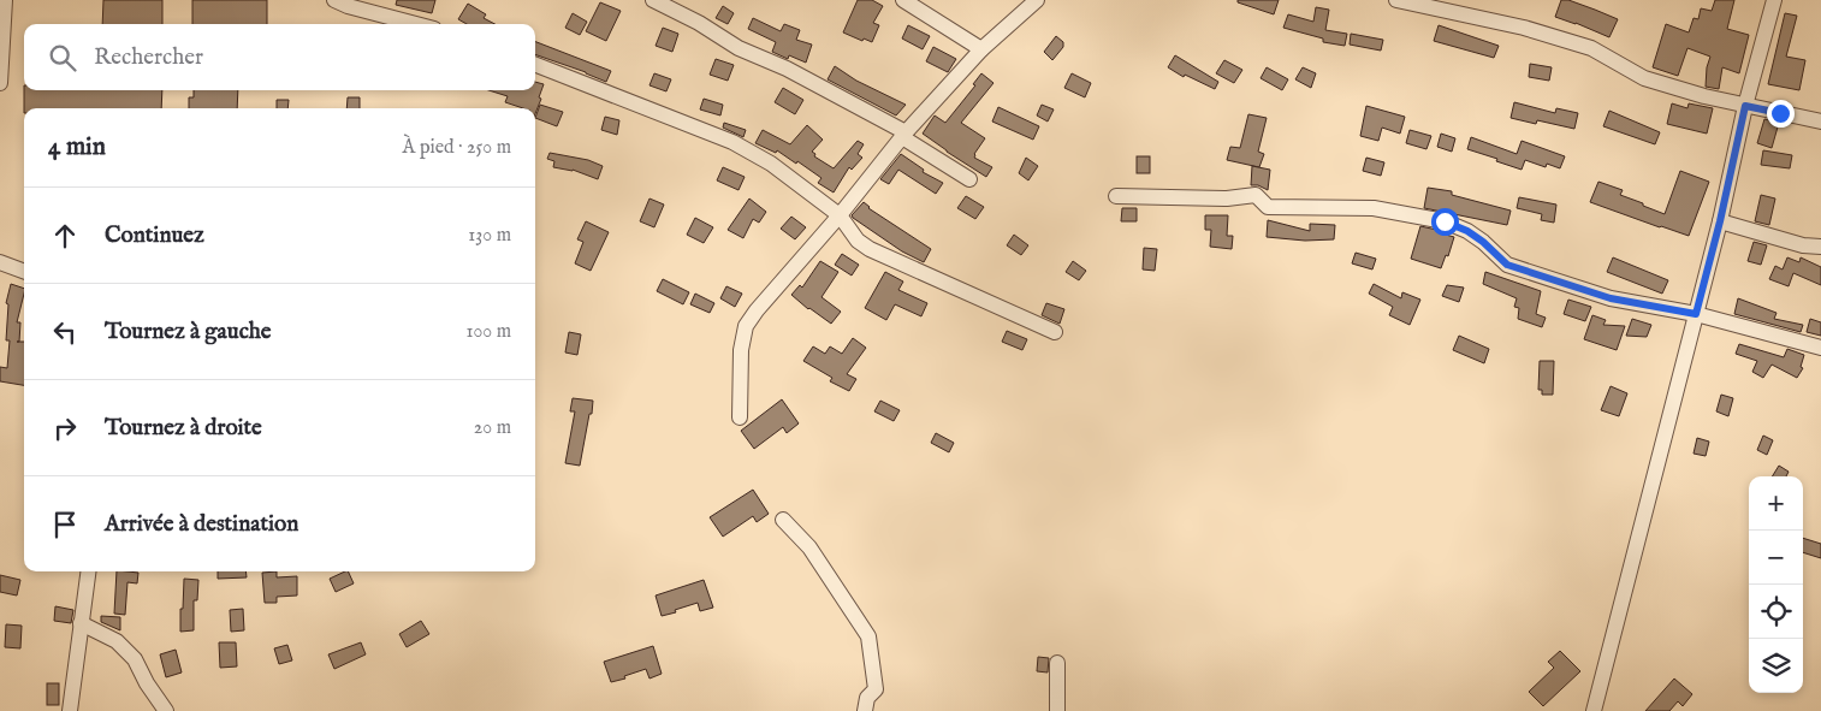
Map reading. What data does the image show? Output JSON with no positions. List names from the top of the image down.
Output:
{
  "page": {
    "search": "Rechercher",
    "heading": ["4 min", "À pied · 250 m"],
    "list": [
      ["Continuez", "130 m"],
      ["Tournez à gauche", "100 m"],
      ["Tournez à droite", "20 m"],
      "Arrivée à destination"
    ],
    "map_buttons": ["+", "−"]
  }
}
